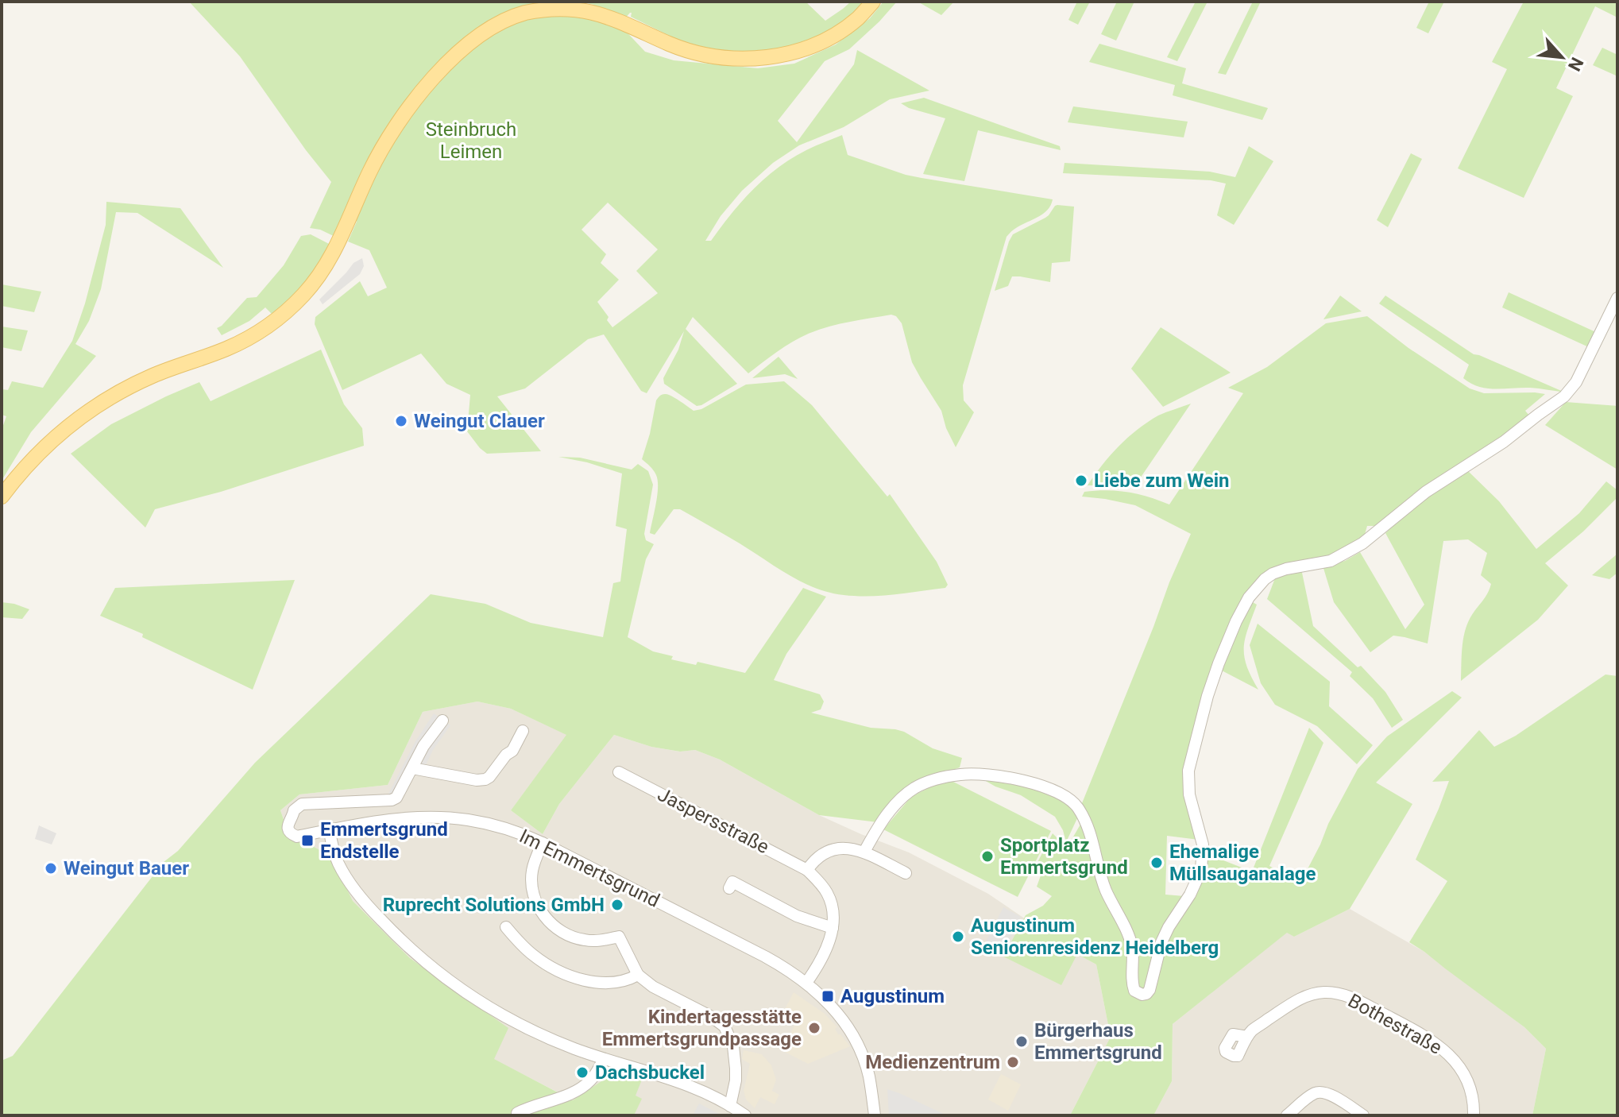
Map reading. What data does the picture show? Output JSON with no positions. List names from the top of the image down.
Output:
{
  "streets": {
    "street": ["Jaspersstraße", "Im Emmertsgrund", "Bothestraße"]
  },
  "crossings": [
    ["Jaspersstraße", "Im Emmertsgrund"]
  ],
  "parks": ["Steinbruch Leimen"],
  "places": {
    "other": [
      "Weingut Clauer",
      "Liebe zum Wein",
      "Sportplatz Emmertsgrund",
      "Ehemalige Müllsauganalage",
      "Weingut Bauer",
      "Ruprecht Solutions GmbH",
      "Augustinum Seniorenresidenz Heidelberg",
      "Kindertagesstätte Emmertsgrundpassage",
      "Bürgerhaus Emmertsgrund",
      "Medienzentrum",
      "Dachsbuckel"
    ],
    "transit": ["Emmertsgrund Endstelle", "Augustinum"]
  },
  "north": "bottom right"
}
